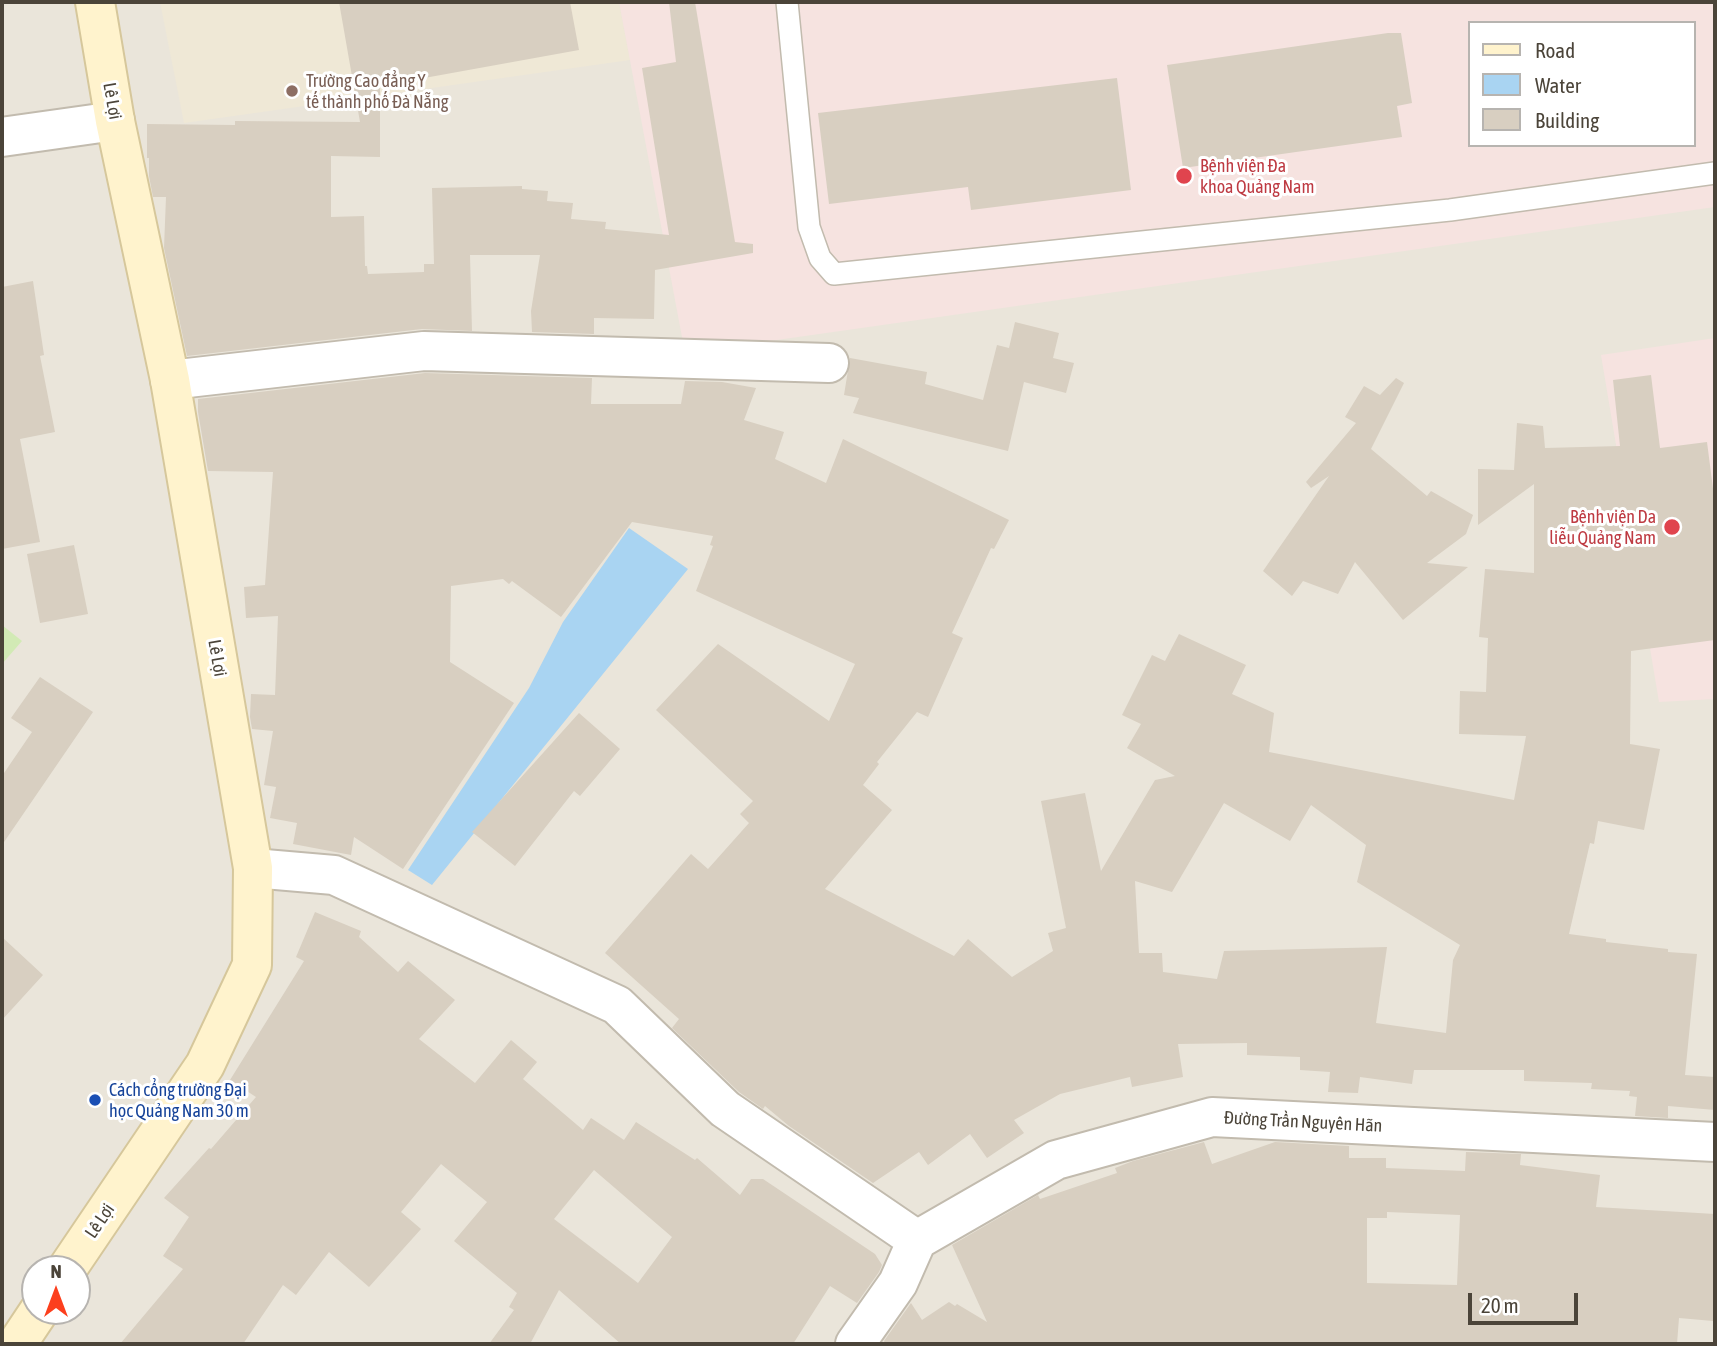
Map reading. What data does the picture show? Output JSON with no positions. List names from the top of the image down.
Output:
{
  "streets": {
    "street": ["Lê Lợi", "Đường Trần Nguyên Hãn"]
  },
  "places": [
    "Trường Cao đẳng Y tế thành phố Đà Nẵng",
    "Bệnh viện Đa khoa Quảng Nam",
    "Bệnh viện Da liễu Quảng Nam",
    "Cách cổng trường Đại học Quảng Nam 30 m"
  ],
  "legend": ["Road", "Water", "Building"],
  "scale_bar": "20 m",
  "north": "top"
}
